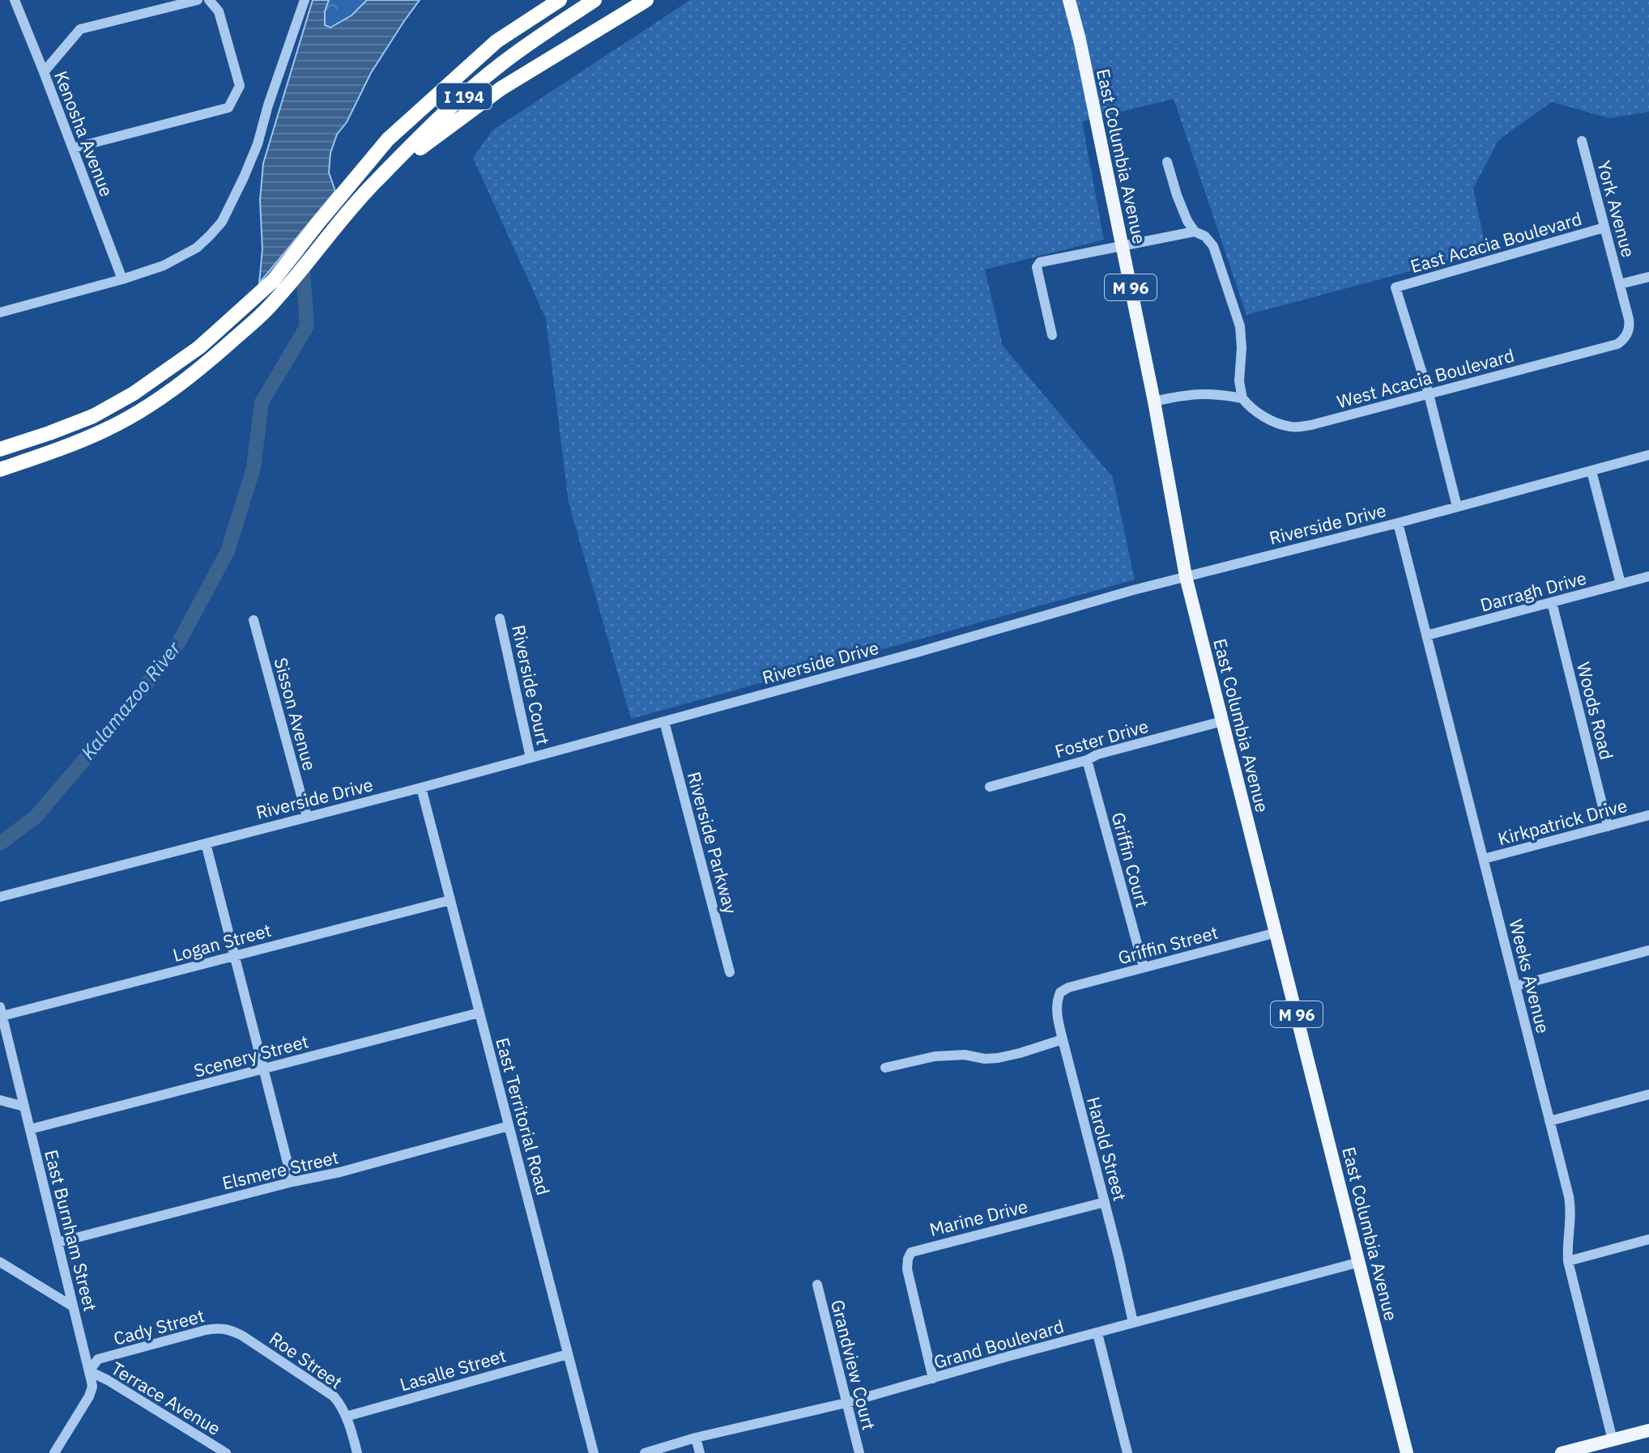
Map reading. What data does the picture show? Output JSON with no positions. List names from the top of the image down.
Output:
{
  "streets": {
    "highway": ["I 194"],
    "main road": ["East Columbia Avenue", "M 96"],
    "street": [
      "Kenosha Avenue",
      "York Avenue",
      "East Acacia Boulevard",
      "West Acacia Boulevard",
      "Riverside Drive",
      "Darragh Drive",
      "Riverside Court",
      "Woods Road",
      "Sisson Avenue",
      "Foster Drive",
      "Kirkpatrick Drive",
      "Riverside Parkway",
      "Griffin Court",
      "Logan Street",
      "Griffin Street",
      "Weeks Avenue",
      "Scenery Street",
      "East Territorial Road",
      "Harold Street",
      "Elsmere Street",
      "Marine Drive",
      "East Burnham Street",
      "Cady Street",
      "Grand Boulevard",
      "Roe Street",
      "Grandview Court",
      "Lasalle Street",
      "Terrace Avenue"
    ]
  },
  "crossings": [
    ["East Columbia Avenue", "Riverside Drive"],
    ["East Columbia Avenue", "Foster Drive"],
    ["East Columbia Avenue", "Griffin Street"],
    ["East Columbia Avenue", "Grand Boulevard"],
    ["York Avenue", "East Acacia Boulevard"],
    ["York Avenue", "West Acacia Boulevard"],
    ["East Acacia Boulevard", "West Acacia Boulevard"],
    ["Riverside Drive", "Riverside Court"],
    ["Riverside Drive", "Sisson Avenue"],
    ["Riverside Drive", "Riverside Parkway"],
    ["Riverside Drive", "Weeks Avenue"],
    ["Riverside Drive", "East Territorial Road"],
    ["Darragh Drive", "Woods Road"],
    ["Darragh Drive", "Weeks Avenue"],
    ["Woods Road", "Kirkpatrick Drive"],
    ["Foster Drive", "Griffin Court"],
    ["Kirkpatrick Drive", "Weeks Avenue"],
    ["Griffin Court", "Griffin Street"],
    ["Logan Street", "East Territorial Road"],
    ["Logan Street", "East Burnham Street"],
    ["Griffin Street", "Harold Street"],
    ["Scenery Street", "East Territorial Road"],
    ["Scenery Street", "East Burnham Street"],
    ["East Territorial Road", "Elsmere Street"],
    ["East Territorial Road", "Lasalle Street"],
    ["Harold Street", "Marine Drive"],
    ["Harold Street", "Grand Boulevard"],
    ["Elsmere Street", "East Burnham Street"],
    ["Marine Drive", "Grand Boulevard"],
    ["East Burnham Street", "Cady Street"],
    ["East Burnham Street", "Terrace Avenue"],
    ["Cady Street", "Roe Street"],
    ["Cady Street", "Terrace Avenue"],
    ["Grand Boulevard", "Grandview Court"],
    ["Roe Street", "Lasalle Street"]
  ],
  "water": ["Kalamazoo River"]
}
